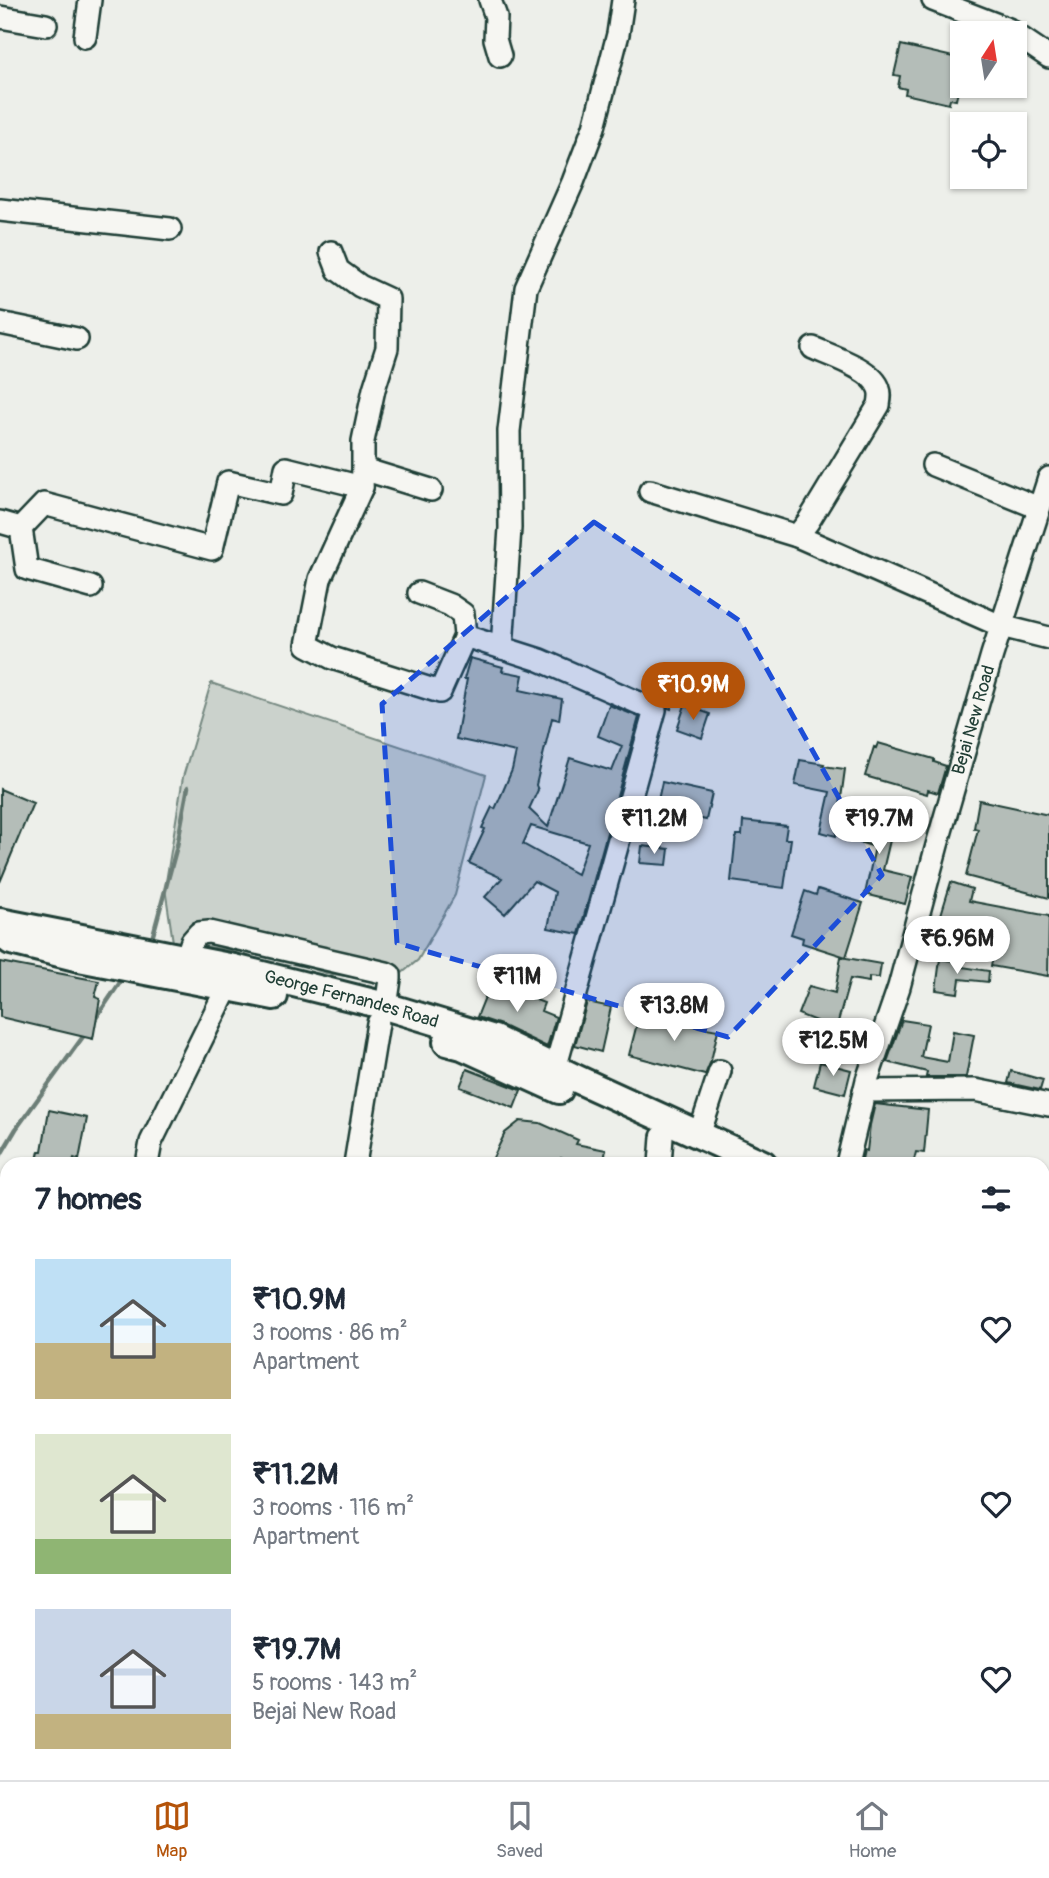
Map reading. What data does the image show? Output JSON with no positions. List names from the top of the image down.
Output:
{
  "streets": {
    "main road": ["George Fernandes Road"],
    "street": ["Bejai New Road"]
  },
  "north": "top",
  "page": {
    "price": [
      "₹10.9M",
      "₹11.2M",
      "₹19.7M",
      "₹6.96M",
      "₹11M",
      "₹13.8M",
      "₹12.5M"
    ],
    "heading": "7 homes",
    "list": [
      {
        "name": "₹10.9M",
        "note": "3 rooms · 86 m² · Apartment"
      },
      {
        "name": "₹11.2M",
        "note": "3 rooms · 116 m² · Apartment"
      },
      {
        "name": "₹19.7M",
        "note": "5 rooms · 143 m² · Bejai New Road"
      }
    ],
    "tabs": ["Map", "Saved", "Home"]
  }
}
